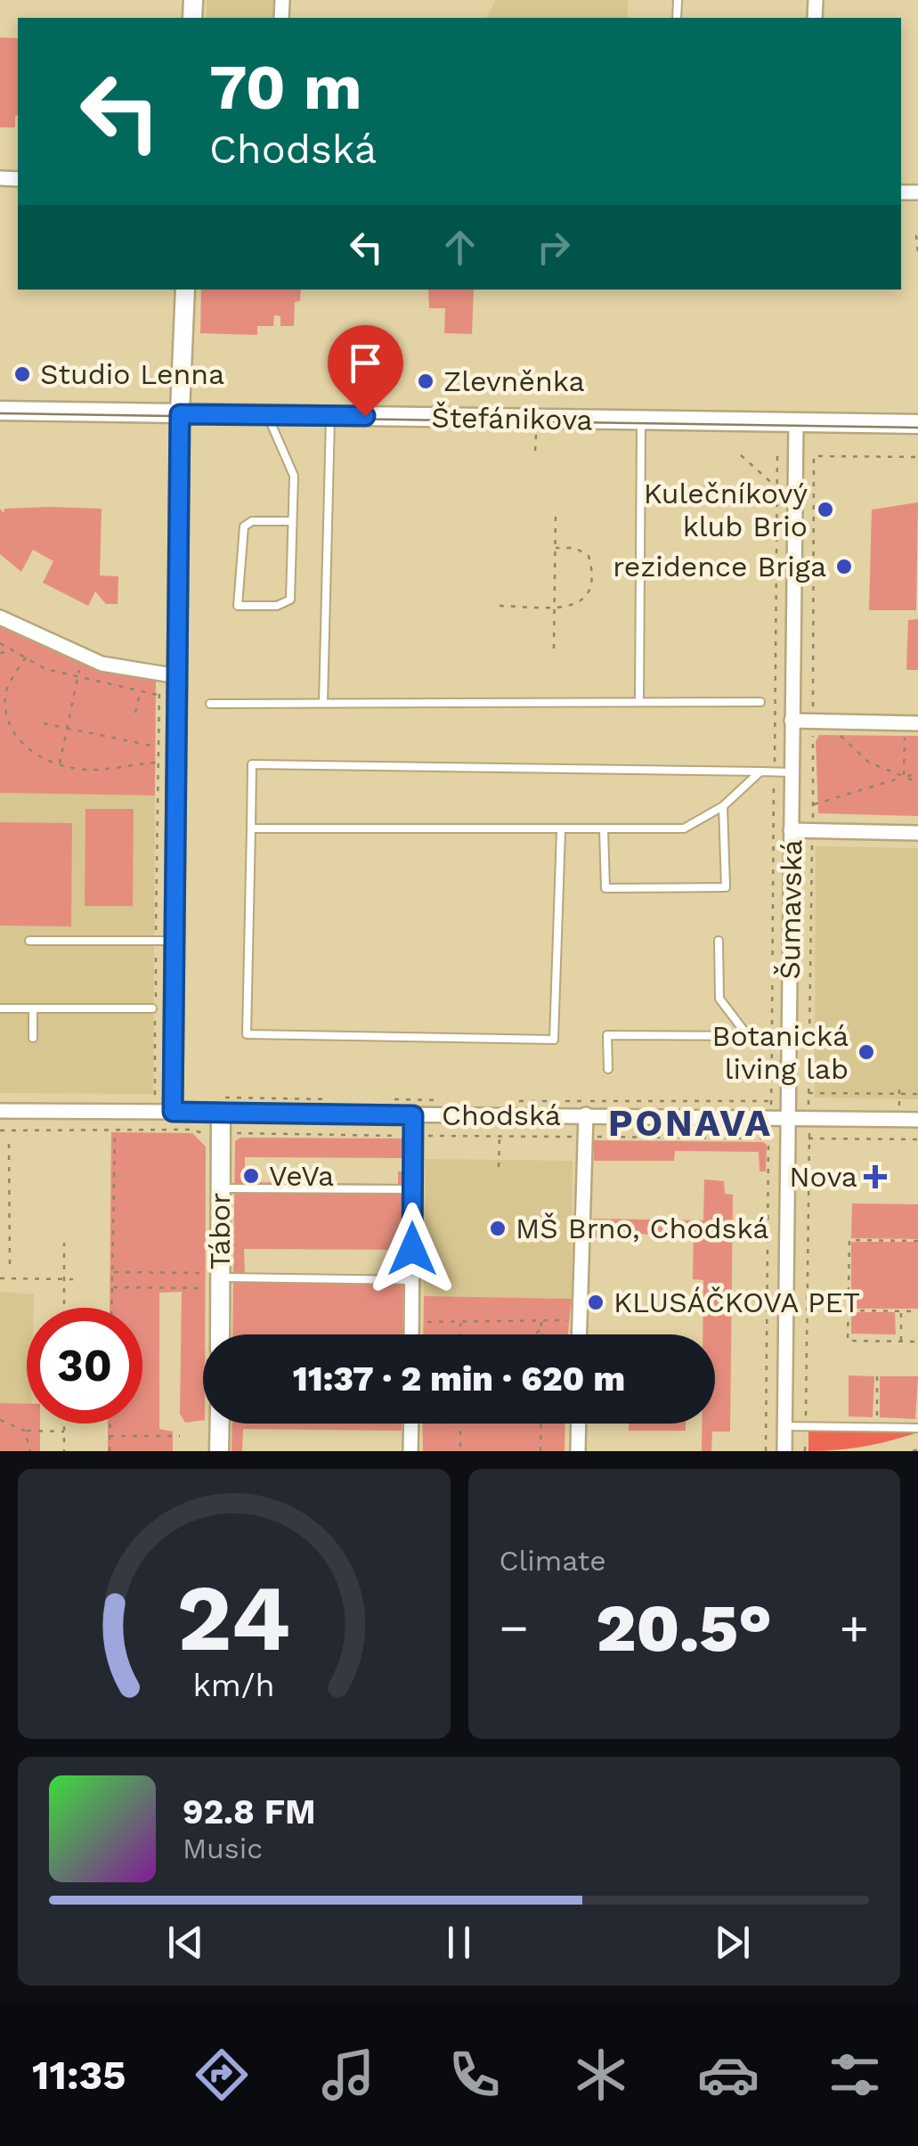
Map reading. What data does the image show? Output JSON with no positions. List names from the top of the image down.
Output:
{
  "streets": {
    "street": [
      "Štefánikova",
      "Šumavská",
      "Chodská",
      "Tábor"
    ]
  },
  "crossings": [
    ["Štefánikova", "Šumavská"],
    ["Šumavská", "Chodská"],
    ["Chodská", "Tábor"]
  ],
  "districts": ["PONAVA"],
  "places": {
    "other": [
      "Studio Lenna",
      "Zlevněnka",
      "Kulečníkový klub Brio",
      "rezidence Briga",
      "Botanická living lab",
      "VeVa",
      "MŠ Brno, Chodská",
      "KLUSÁČKOVA PET"
    ],
    "health": ["Nova"]
  },
  "page": {
    "turn": ["70 m", "Chodská"],
    "limit": "30",
    "trip": "11:37 · 2 min · 620 m",
    "tile": "Climate",
    "heat": ["−", "20.5°", "+"],
    "song": ["92.8 FM", "Music"],
    "tabs": "11:35",
    "gauge": ["24", "km/h"]
  }
}
